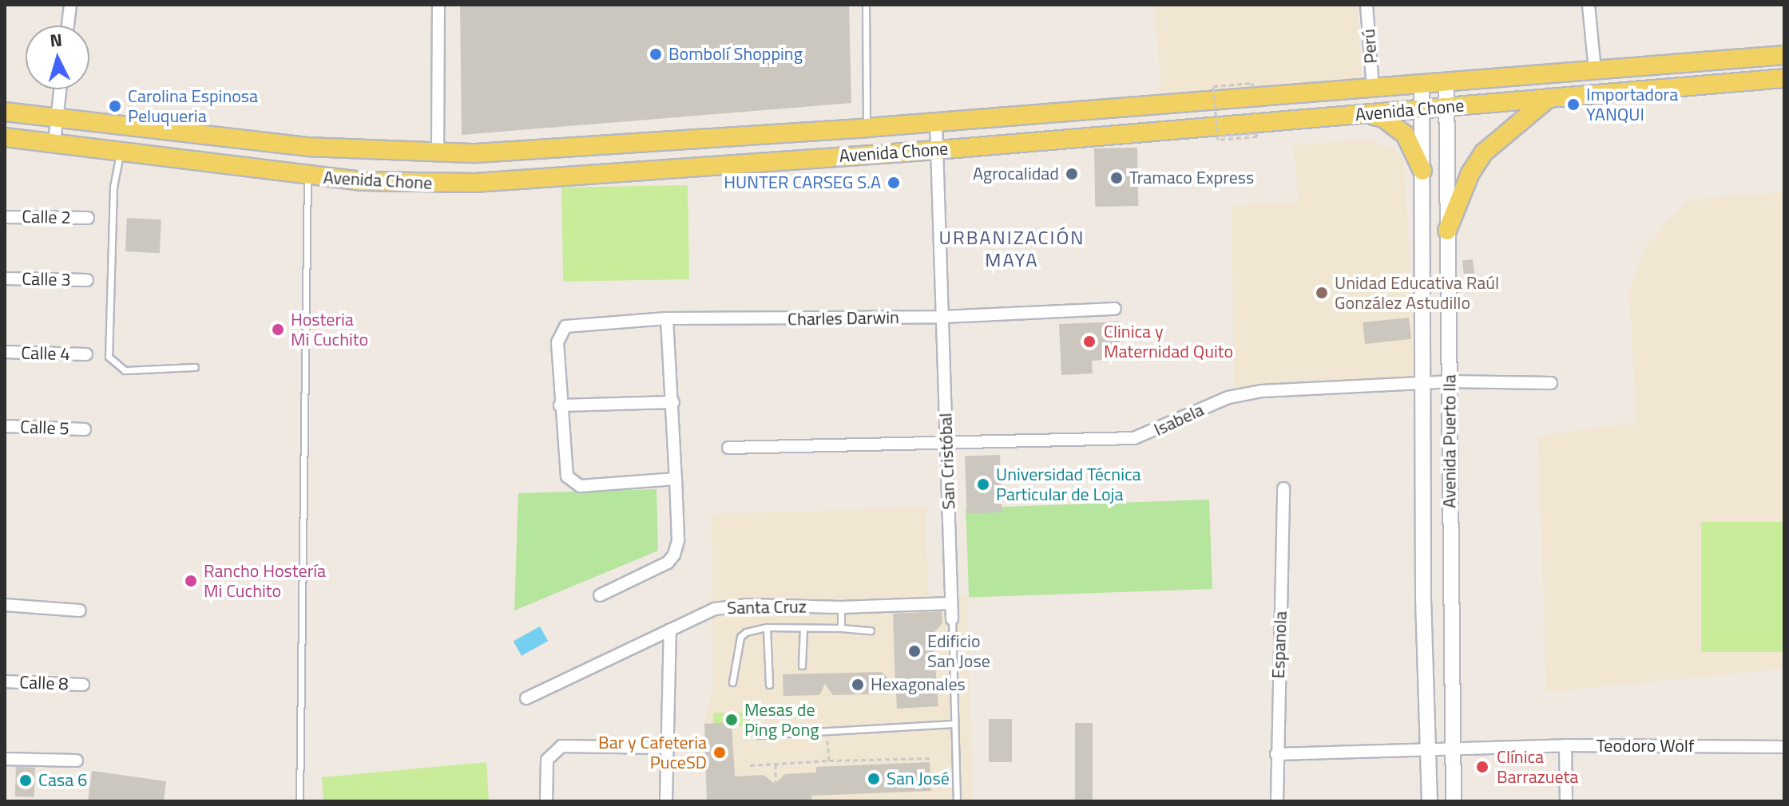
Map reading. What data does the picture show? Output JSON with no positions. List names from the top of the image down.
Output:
{
  "streets": {
    "main road": ["Avenida Chone"],
    "street": [
      "Perú",
      "Calle 2",
      "Calle 3",
      "Charles Darwin",
      "Calle 4",
      "Isabela",
      "Calle 5",
      "Avenida Puerto Ila",
      "San Cristóbal",
      "Santa Cruz",
      "Espanola",
      "Calle 8",
      "Teodoro Wolf"
    ]
  },
  "crossings": [
    ["Perú", "Avenida Chone"],
    ["Avenida Chone", "Avenida Puerto Ila"],
    ["Avenida Chone", "San Cristóbal"],
    ["Charles Darwin", "San Cristóbal"],
    ["Isabela", "Avenida Puerto Ila"],
    ["Isabela", "San Cristóbal"],
    ["Avenida Puerto Ila", "Teodoro Wolf"],
    ["San Cristóbal", "Santa Cruz"],
    ["Espanola", "Teodoro Wolf"]
  ],
  "districts": ["URBANIZACIÓN MAYA"],
  "places": [
    "Bombolí Shopping",
    "Importadora YANQUI",
    "Carolina Espinosa Peluqueria",
    "Agrocalidad",
    "Tramaco Express",
    "HUNTER CARSEG S.A",
    "Unidad Educativa Raúl González Astudillo",
    "Hosteria Mi Cuchito",
    "Clinica y Maternidad Quito",
    "Universidad Técnica Particular de Loja",
    "Rancho Hostería Mi Cuchito",
    "Edificio San Jose",
    "Hexagonales",
    "Mesas de Ping Pong",
    "Bar y Cafeteria PuceSD",
    "Clínica Barrazueta",
    "San José",
    "Casa 6"
  ],
  "north": "top"
}
